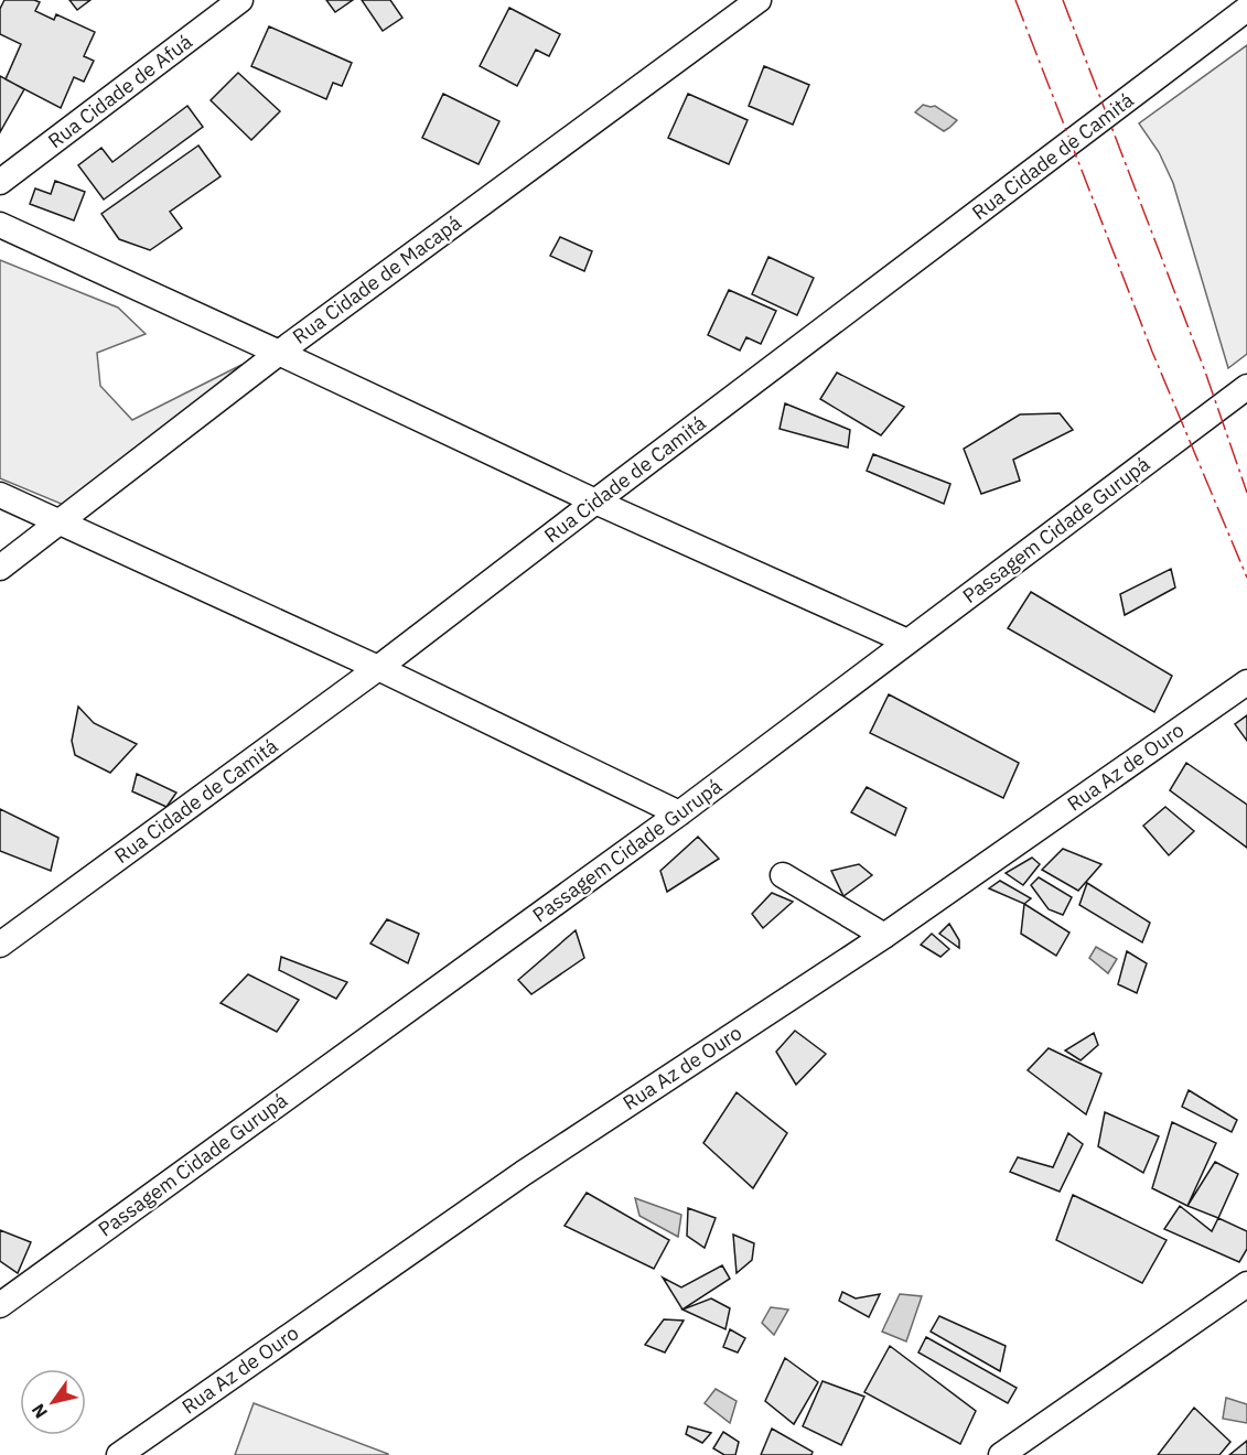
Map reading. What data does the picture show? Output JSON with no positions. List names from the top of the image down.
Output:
{
  "streets": {
    "street": [
      "Rua Cidade de Afuá",
      "Rua Cidade de Camitá",
      "Rua Cidade de Macapá",
      "Passagem Cidade Gurupá",
      "Rua Az de Ouro"
    ]
  },
  "north": "bottom left"
}
